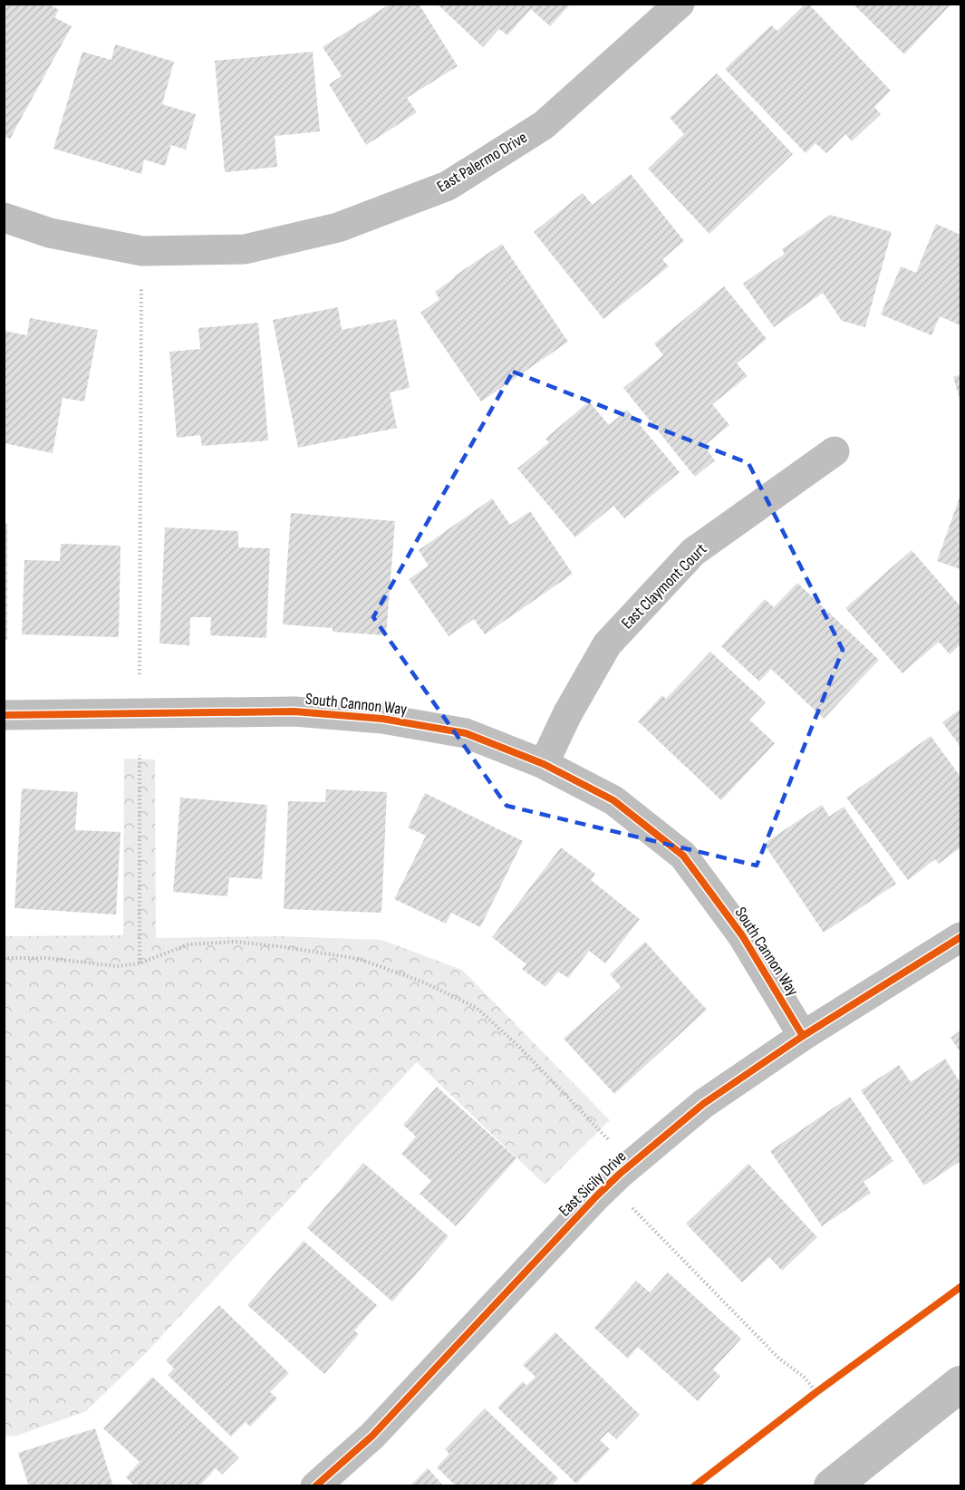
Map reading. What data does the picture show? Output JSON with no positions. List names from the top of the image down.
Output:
{
  "streets": {
    "street": [
      "East Palermo Drive",
      "East Claymont Court",
      "South Cannon Way",
      "East Sicily Drive"
    ]
  },
  "crossings": [
    ["East Claymont Court", "South Cannon Way"],
    ["South Cannon Way", "East Sicily Drive"]
  ]
}
